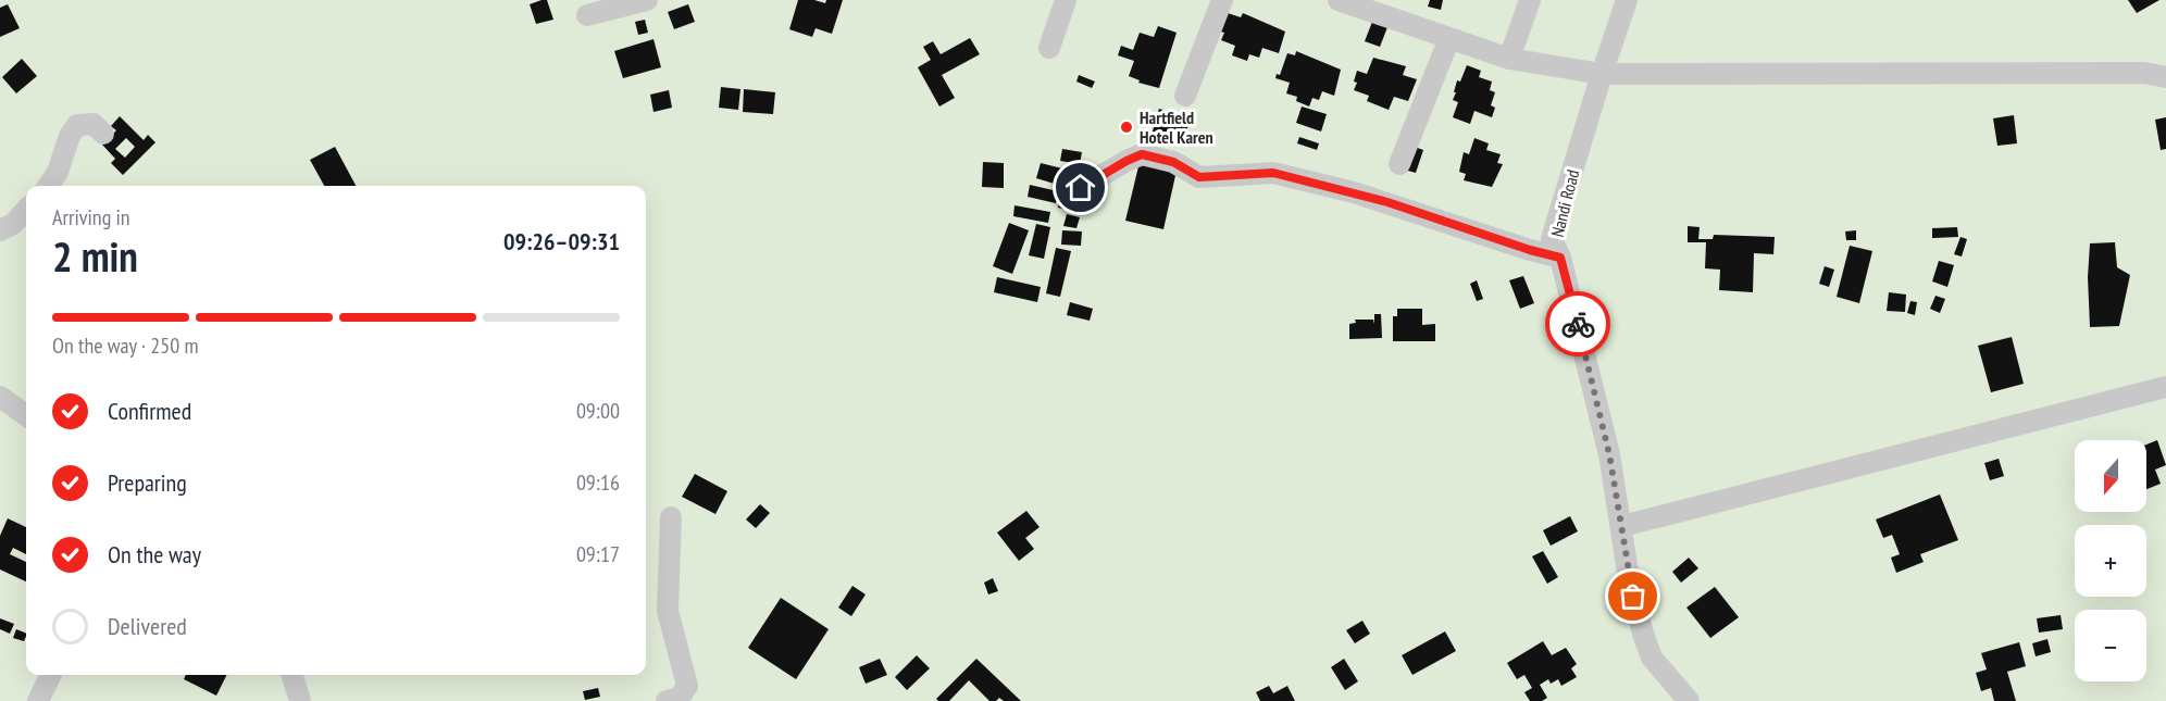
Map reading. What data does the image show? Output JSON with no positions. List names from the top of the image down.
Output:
{
  "streets": {
    "street": ["Nandi Road"]
  },
  "places": ["Hartfield Hotel Karen"],
  "north": "bottom",
  "page": {
    "heading": ["2 min", "Arriving in", "09:26–09:31"],
    "bar": "On the way · 250 m",
    "list": [
      ["Confirmed", "09:00"],
      ["Preparing", "09:16"],
      ["On the way", "09:17"],
      "Delivered"
    ],
    "map_buttons": ["+", "−"]
  }
}
